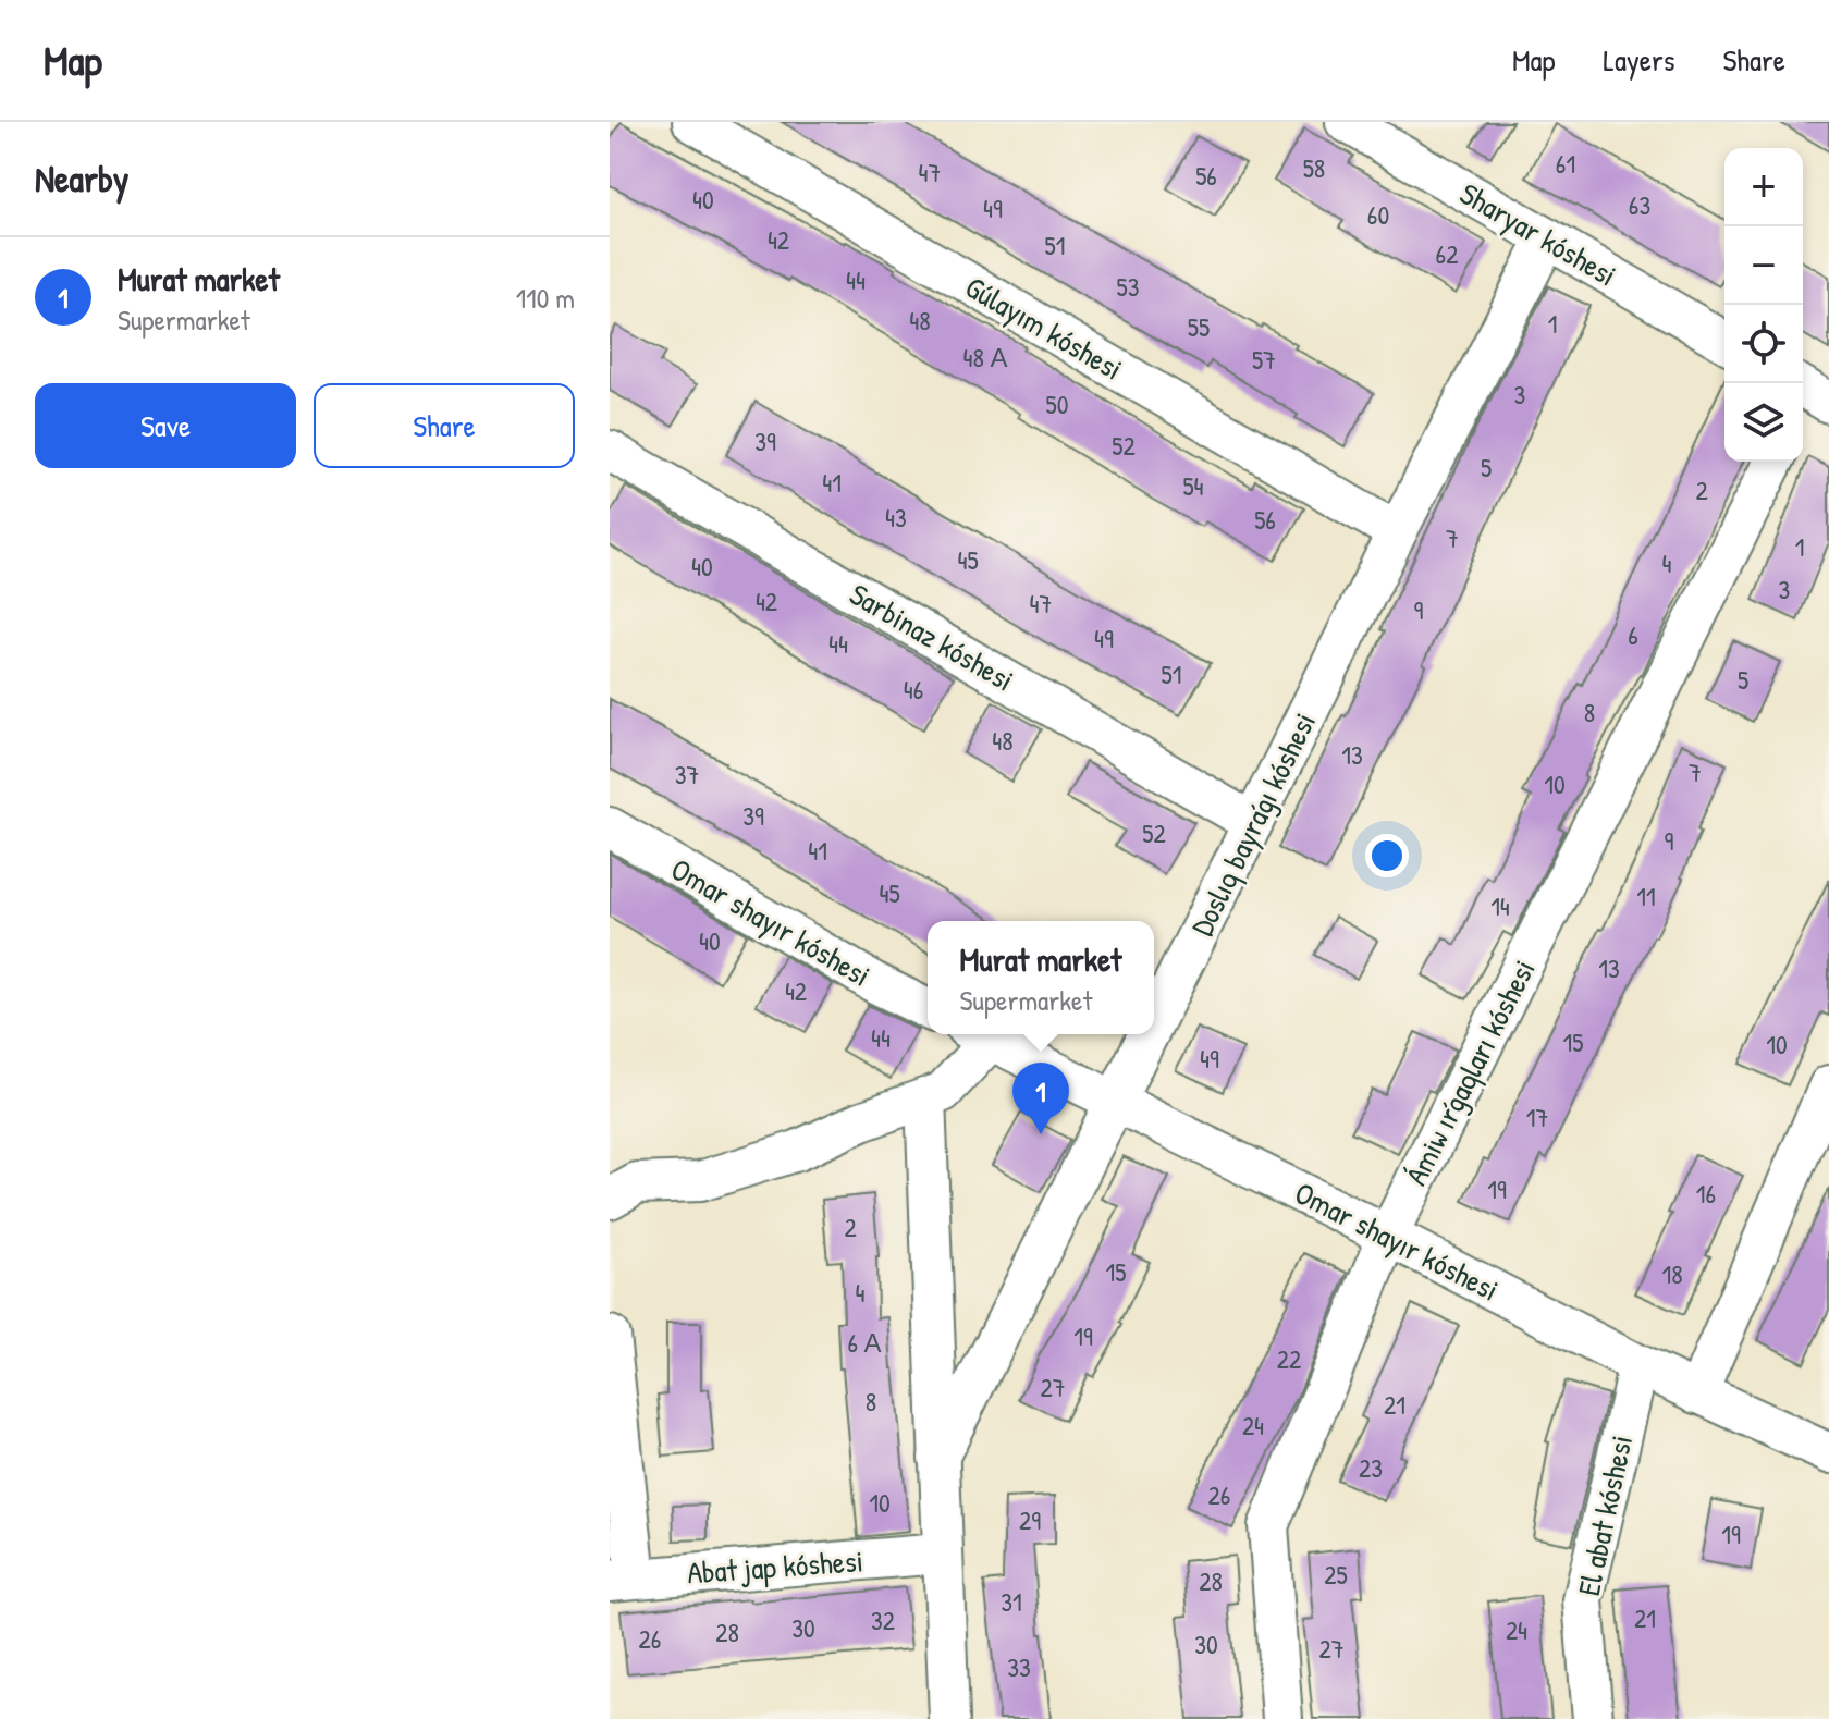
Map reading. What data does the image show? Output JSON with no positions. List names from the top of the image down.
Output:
{
  "streets": {
    "street": [
      "Sharyar kóshesi",
      "Gúlayım kóshesi",
      "Sarbinaz kóshesi",
      "Doslıq bayraǵı kóshesi",
      "Omar shayır kóshesi",
      "Ámiw ırǵaqları kóshesi",
      "El abat kóshesi",
      "Abat jap kóshesi"
    ]
  },
  "crossings": [
    ["Sharyar kóshesi", "Doslıq bayraǵı kóshesi"],
    ["Gúlayım kóshesi", "Doslıq bayraǵı kóshesi"],
    ["Sarbinaz kóshesi", "Doslıq bayraǵı kóshesi"],
    ["Doslıq bayraǵı kóshesi", "Omar shayır kóshesi"],
    ["Doslıq bayraǵı kóshesi", "Abat jap kóshesi"],
    ["Omar shayır kóshesi", "Ámiw ırǵaqları kóshesi"],
    ["Omar shayır kóshesi", "El abat kóshesi"]
  ],
  "house_numbers": [
    "61",
    "58",
    "47",
    "56",
    "40",
    "63",
    "49",
    "60",
    "42",
    "51",
    "62",
    "44",
    "53",
    "48",
    "1",
    "55",
    "48 А",
    "57",
    "3",
    "50",
    "39",
    "52",
    "5",
    "41",
    "54",
    "2",
    "43",
    "56",
    "7",
    "1",
    "45",
    "4",
    "40",
    "3",
    "42",
    "47",
    "9",
    "6",
    "49",
    "44",
    "51",
    "5",
    "46",
    "8",
    "48",
    "13",
    "7",
    "37",
    "10",
    "39",
    "52",
    "9",
    "41",
    "45",
    "11",
    "14",
    "40",
    "13",
    "42",
    "44",
    "15",
    "10",
    "49",
    "17",
    "19",
    "16",
    "2",
    "15",
    "18",
    "4",
    "19",
    "6 А",
    "22",
    "27",
    "8",
    "21",
    "24",
    "23",
    "26",
    "10",
    "29",
    "19",
    "25",
    "28",
    "31",
    "21",
    "32",
    "30",
    "24",
    "28",
    "26",
    "30",
    "27",
    "33"
  ],
  "page": {
    "header": "Map",
    "nav": ["Map", "Layers", "Share"],
    "heading": "Nearby",
    "map_buttons": ["+", "−"],
    "list": [
      {
        "mark": "1",
        "name": "Murat market",
        "note": "Supermarket",
        "value": "110 m"
      }
    ],
    "buttons": ["Save", "Share"],
    "popup": ["Murat market", "Supermarket"],
    "pins": "1"
  }
}
